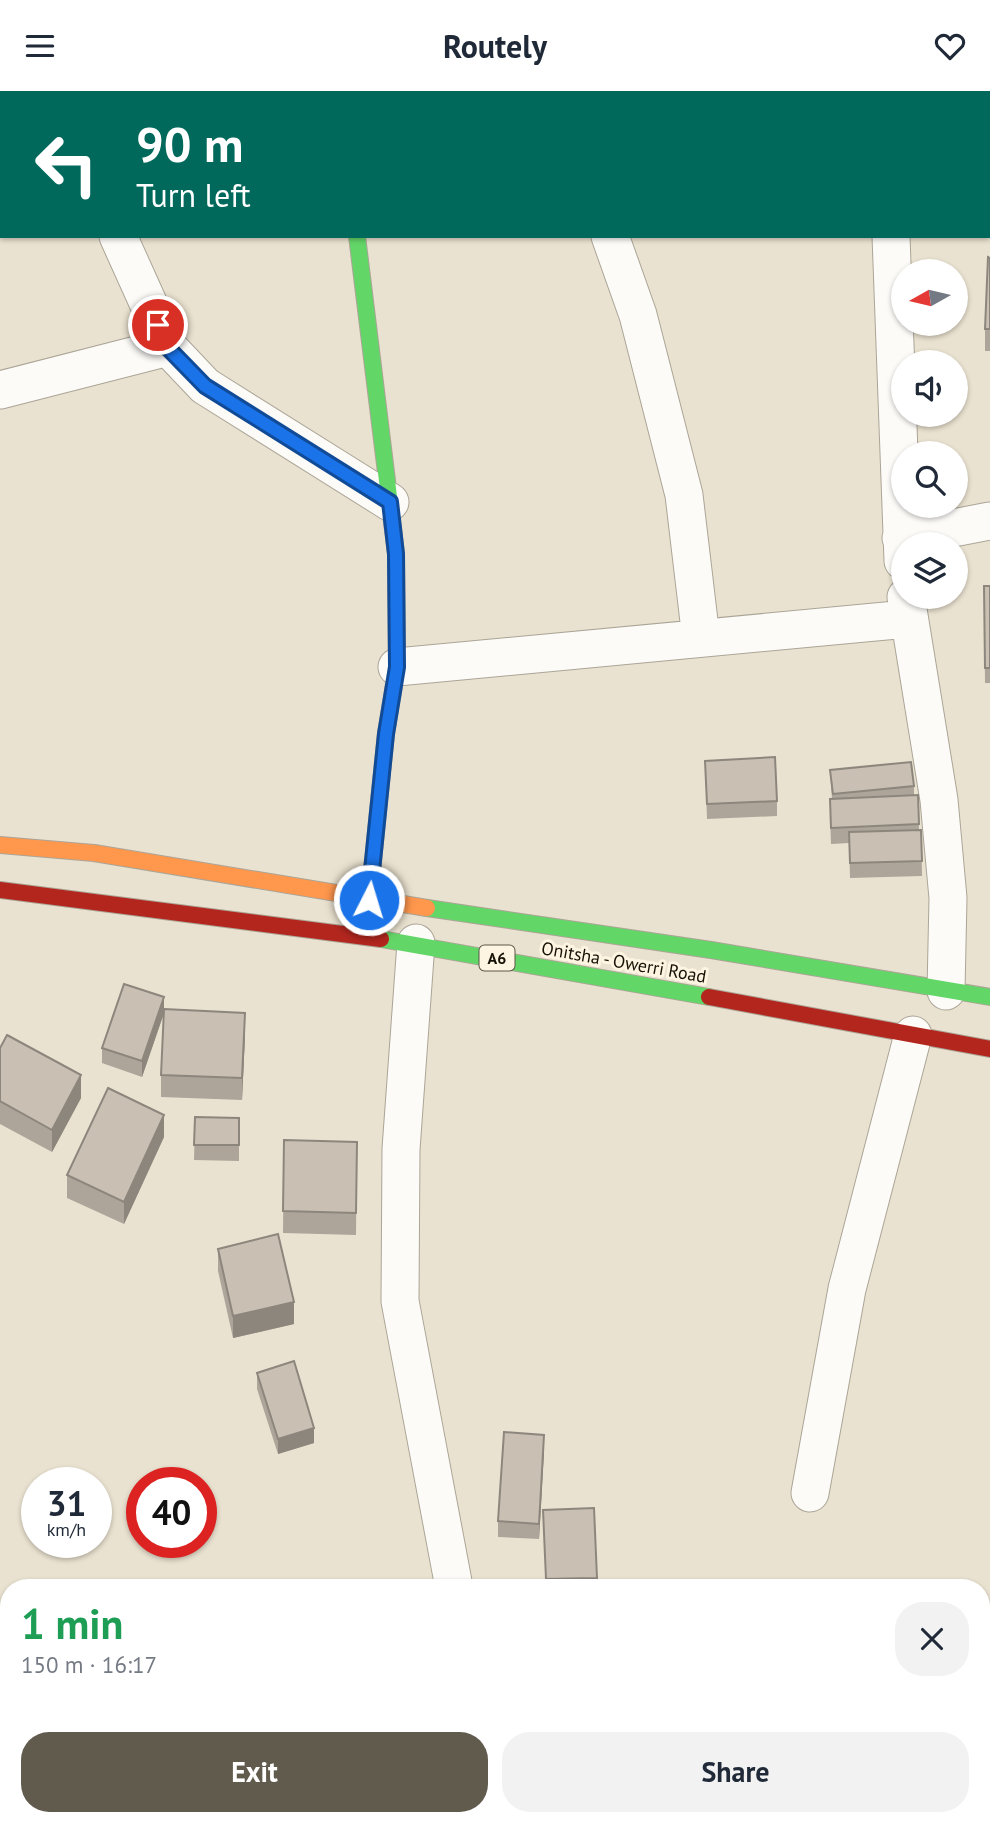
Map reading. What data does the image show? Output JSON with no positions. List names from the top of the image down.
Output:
{
  "streets": {
    "main road": ["A6", "Onitsha - Owerri Road"]
  },
  "north": "left",
  "page": {
    "header": "Routely",
    "turn": ["90 m", "Turn left"],
    "speed": "31 km/h",
    "limit": "40",
    "heading": ["1 min", "150 m · 16:17"],
    "buttons": ["Exit", "Share"]
  }
}
